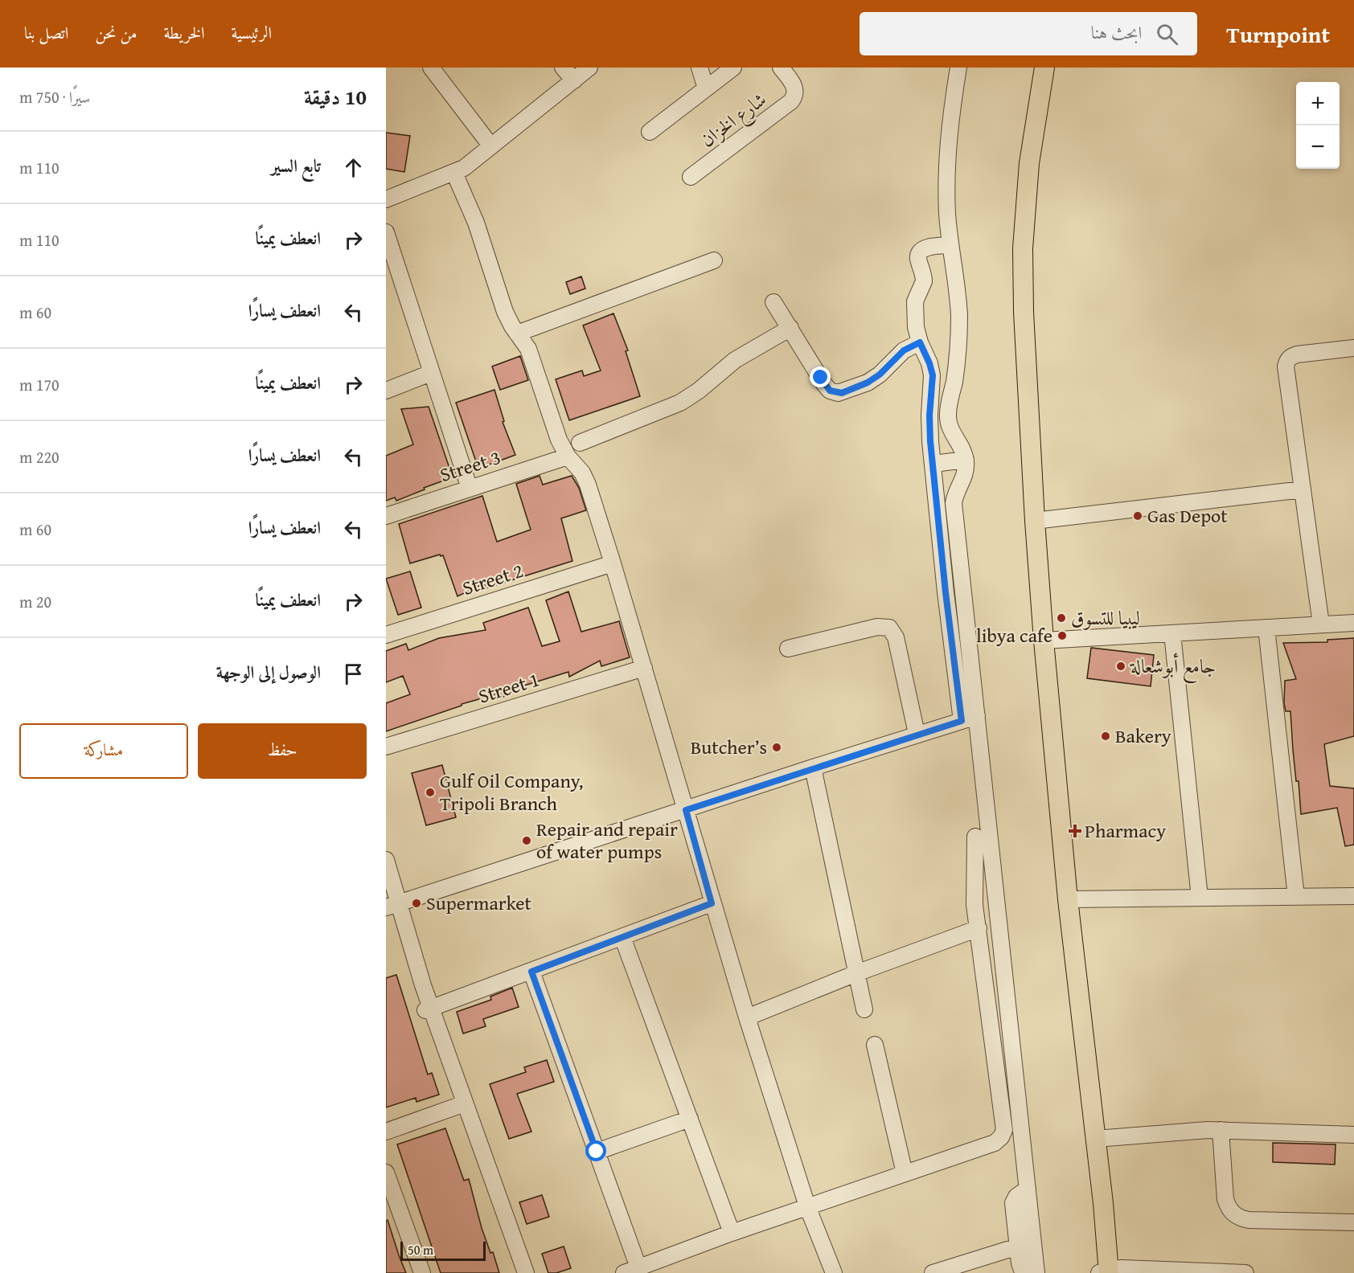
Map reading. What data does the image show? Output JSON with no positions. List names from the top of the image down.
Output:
{
  "streets": {
    "street": [
      "شارع الخزان",
      "Street 3",
      "Street 2",
      "Street 1"
    ]
  },
  "places": {
    "other": [
      "Gas Depot",
      "ليبيا للتسوق",
      "libya cafe",
      "جامع أبوشعالة",
      "Bakery",
      "Butcher’s",
      "Gulf Oil Company, Tripoli Branch",
      "Repair and repair of water pumps",
      "Supermarket"
    ],
    "health": ["Pharmacy"]
  },
  "scale_bar": "50 m",
  "page": {
    "header": "Turnpoint",
    "search": "ابحث هنا",
    "nav": [
      "الرئيسية",
      "الخريطة",
      "من نحن",
      "اتصل بنا"
    ],
    "heading": ["10 دقيقة", "سيرًا · 750 m"],
    "map_buttons": ["+", "−"],
    "list": [
      ["تابع السير", "110 m"],
      ["انعطف يمينًا", "110 m"],
      ["انعطف يسارًا", "60 m"],
      ["انعطف يمينًا", "170 m"],
      ["انعطف يسارًا", "220 m"],
      ["انعطف يسارًا", "60 m"],
      ["انعطف يمينًا", "20 m"],
      "الوصول إلى الوجهة"
    ],
    "buttons": ["حفظ", "مشاركة"],
    "scale": "50 m"
  }
}
